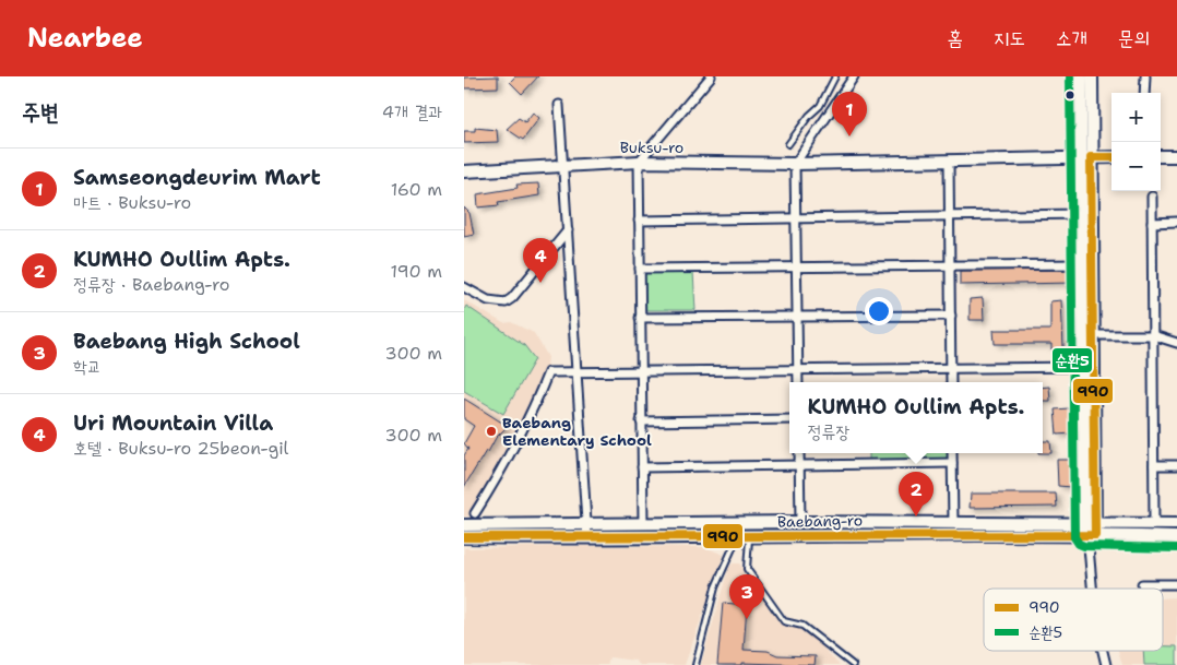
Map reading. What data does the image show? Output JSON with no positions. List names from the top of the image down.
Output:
{
  "streets": {
    "street": ["Buksu-ro", "Baebang-ro"]
  },
  "places": ["Baebang Elementary School"],
  "lines": ["transit line 순환5", "transit line 990"],
  "legend": ["990", "순환5"],
  "page": {
    "header": "Nearbee",
    "nav": [
      "홈",
      "지도",
      "소개",
      "문의"
    ],
    "heading": ["주변", "4개 결과"],
    "pins": [
      "1",
      "4",
      "2",
      "3"
    ],
    "map_buttons": ["+", "−"],
    "list": [
      {
        "mark": "1",
        "name": "Samseongdeurim Mart",
        "note": "마트 · Buksu-ro",
        "value": "160 m"
      },
      {
        "mark": "2",
        "name": "KUMHO Oullim Apts.",
        "note": "정류장 · Baebang-ro",
        "value": "190 m"
      },
      {
        "mark": "3",
        "name": "Baebang High School",
        "note": "학교",
        "value": "300 m"
      },
      {
        "mark": "4",
        "name": "Uri Mountain Villa",
        "note": "호텔 · Buksu-ro 25beon-gil",
        "value": "300 m"
      }
    ],
    "popup": ["KUMHO Oullim Apts.", "정류장"]
  }
}
